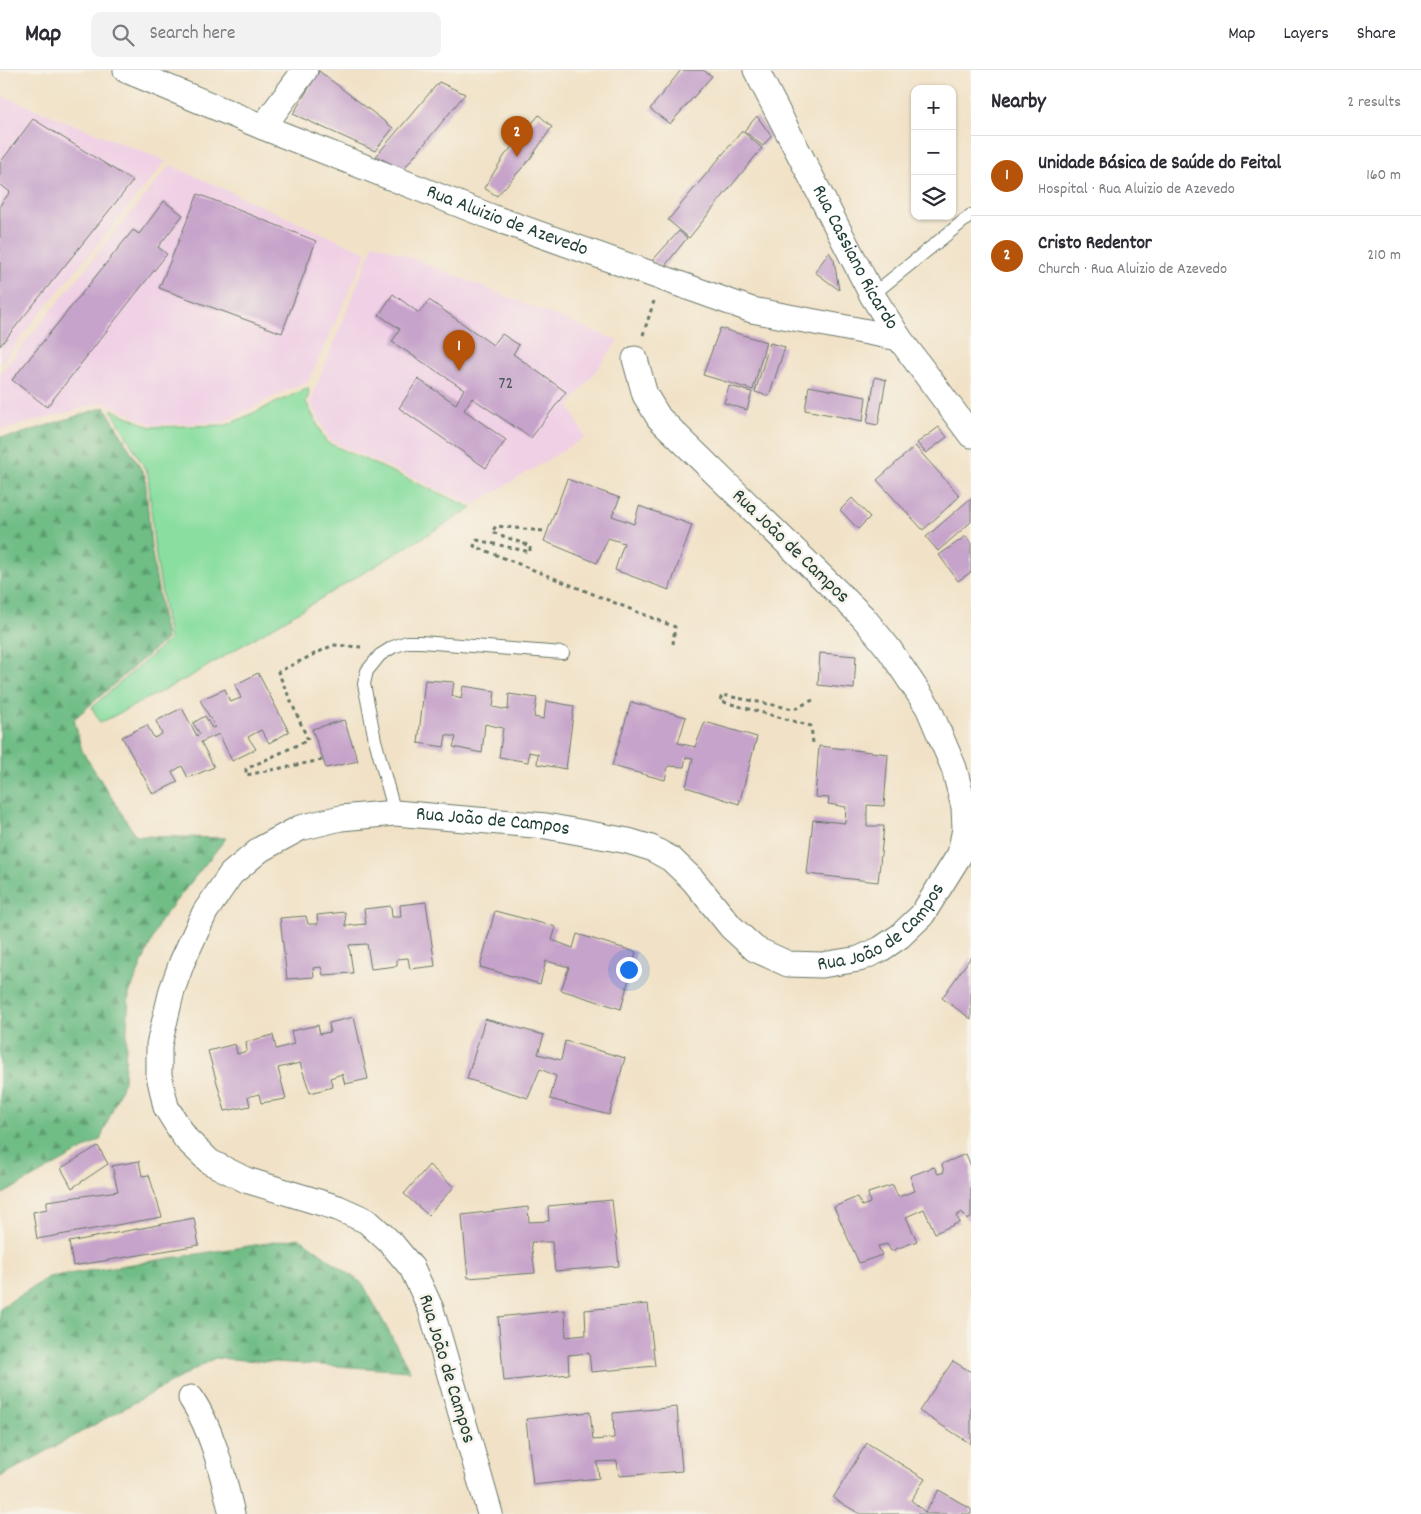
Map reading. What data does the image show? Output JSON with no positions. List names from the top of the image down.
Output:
{
  "streets": {
    "street": ["Rua Aluizio de Azevedo", "Rua Cassiano Ricardo", "Rua João de Campos"]
  },
  "crossings": [
    ["Rua Aluizio de Azevedo", "Rua Cassiano Ricardo"]
  ],
  "house_numbers": ["72"],
  "page": {
    "header": "Map",
    "search": "Search here",
    "nav": ["Map", "Layers", "Share"],
    "heading": ["Nearby", "2 results"],
    "map_buttons": ["+", "−"],
    "pins": ["2", "1"],
    "list": [
      {
        "mark": "1",
        "name": "Unidade Básica de Saúde do Feital",
        "note": "Hospital · Rua Aluizio de Azevedo",
        "value": "160 m"
      },
      {
        "mark": "2",
        "name": "Cristo Redentor",
        "note": "Church · Rua Aluizio de Azevedo",
        "value": "210 m"
      }
    ]
  }
}
